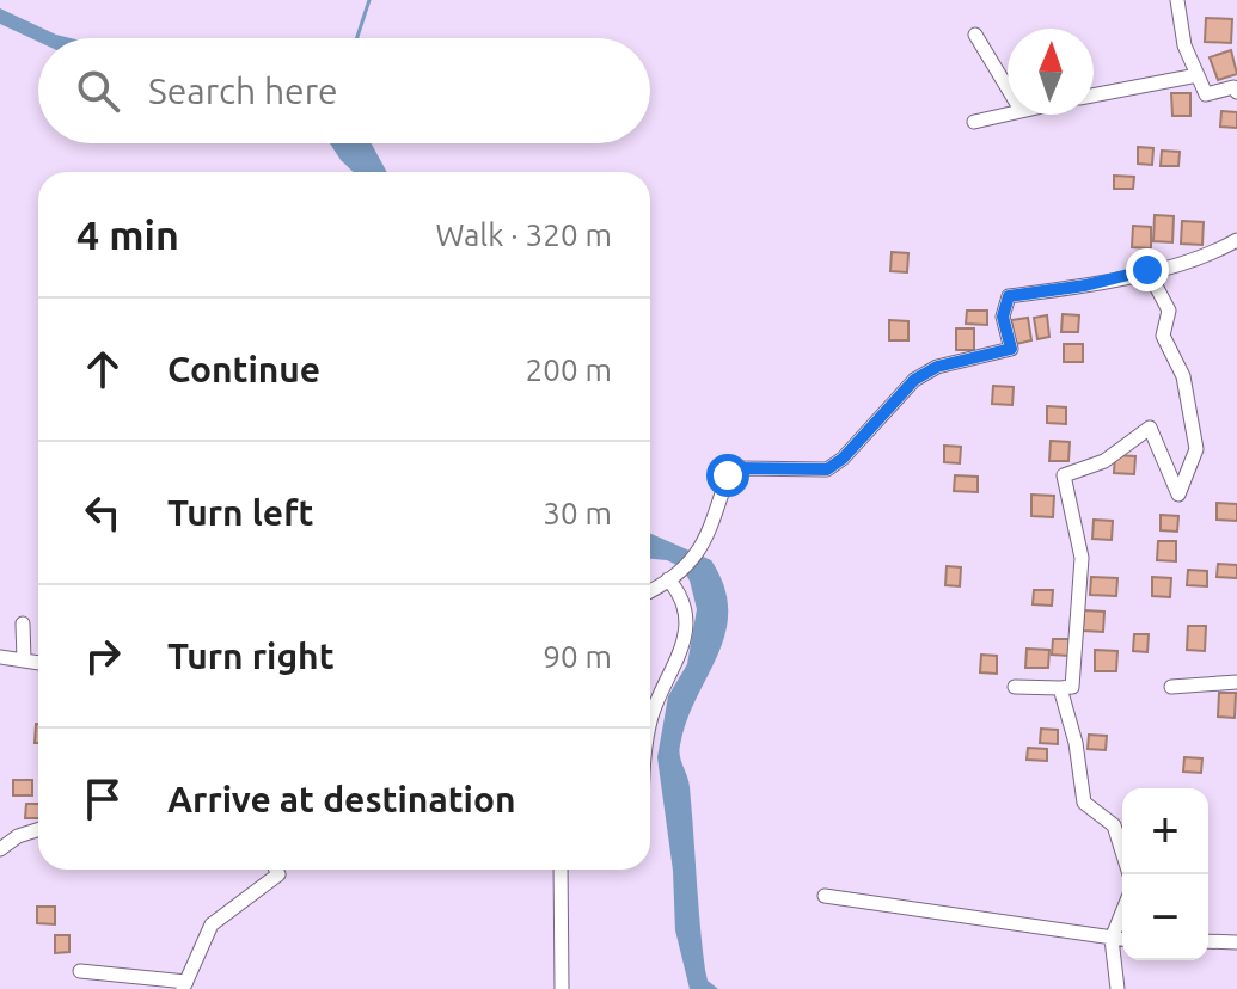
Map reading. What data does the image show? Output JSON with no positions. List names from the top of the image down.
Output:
{
  "north": "top",
  "page": {
    "search": "Search here",
    "heading": ["4 min", "Walk · 320 m"],
    "list": [
      ["Continue", "200 m"],
      ["Turn left", "30 m"],
      ["Turn right", "90 m"],
      "Arrive at destination"
    ],
    "map_buttons": ["+", "−"]
  }
}
